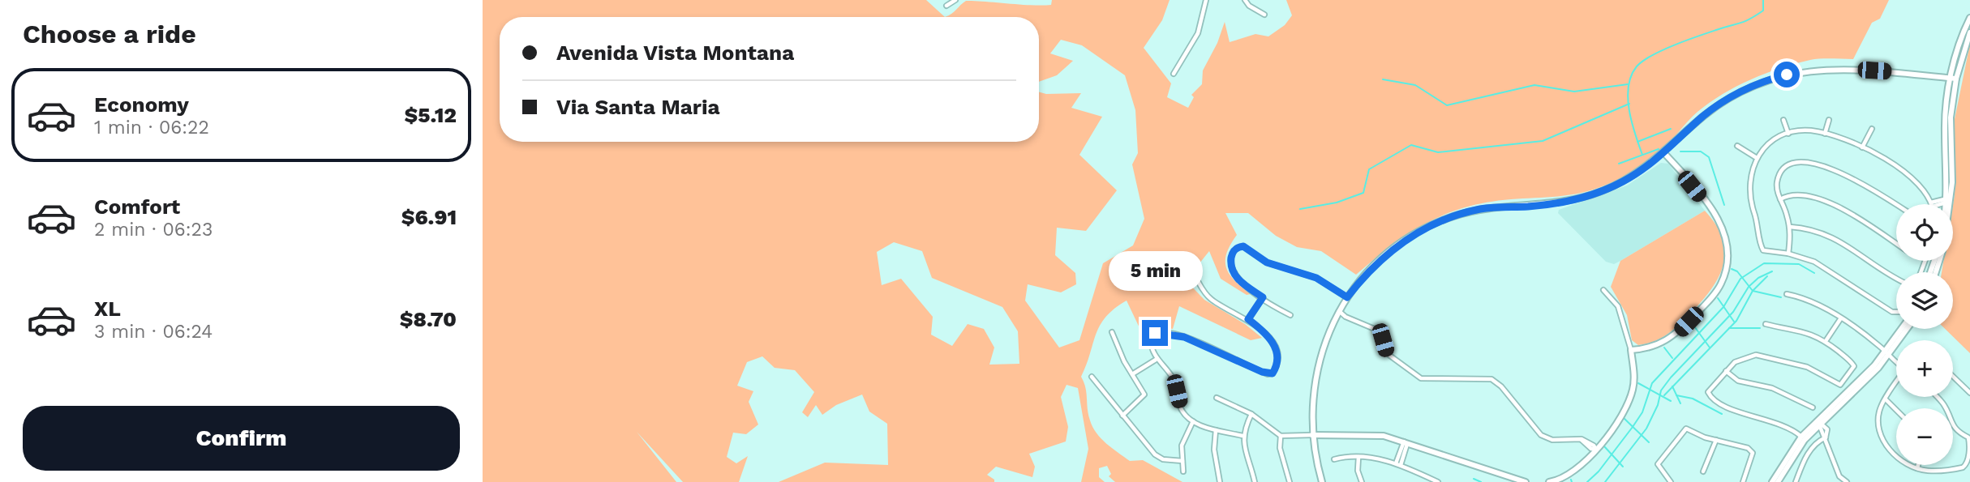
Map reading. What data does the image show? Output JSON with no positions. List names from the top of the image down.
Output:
{
  "page": {
    "heading": "Choose a ride",
    "banner": ["Avenida Vista Montana", "Via Santa Maria"],
    "list": [
      {
        "name": "Economy",
        "note": "1 min · 06:22",
        "value": "$5.12"
      },
      {
        "name": "Comfort",
        "note": "2 min · 06:23",
        "value": "$6.91"
      },
      {
        "name": "XL",
        "note": "3 min · 06:24",
        "value": "$8.70"
      }
    ],
    "map_buttons": ["+", "−"],
    "bubble": "5 min",
    "buttons": "Confirm"
  }
}
